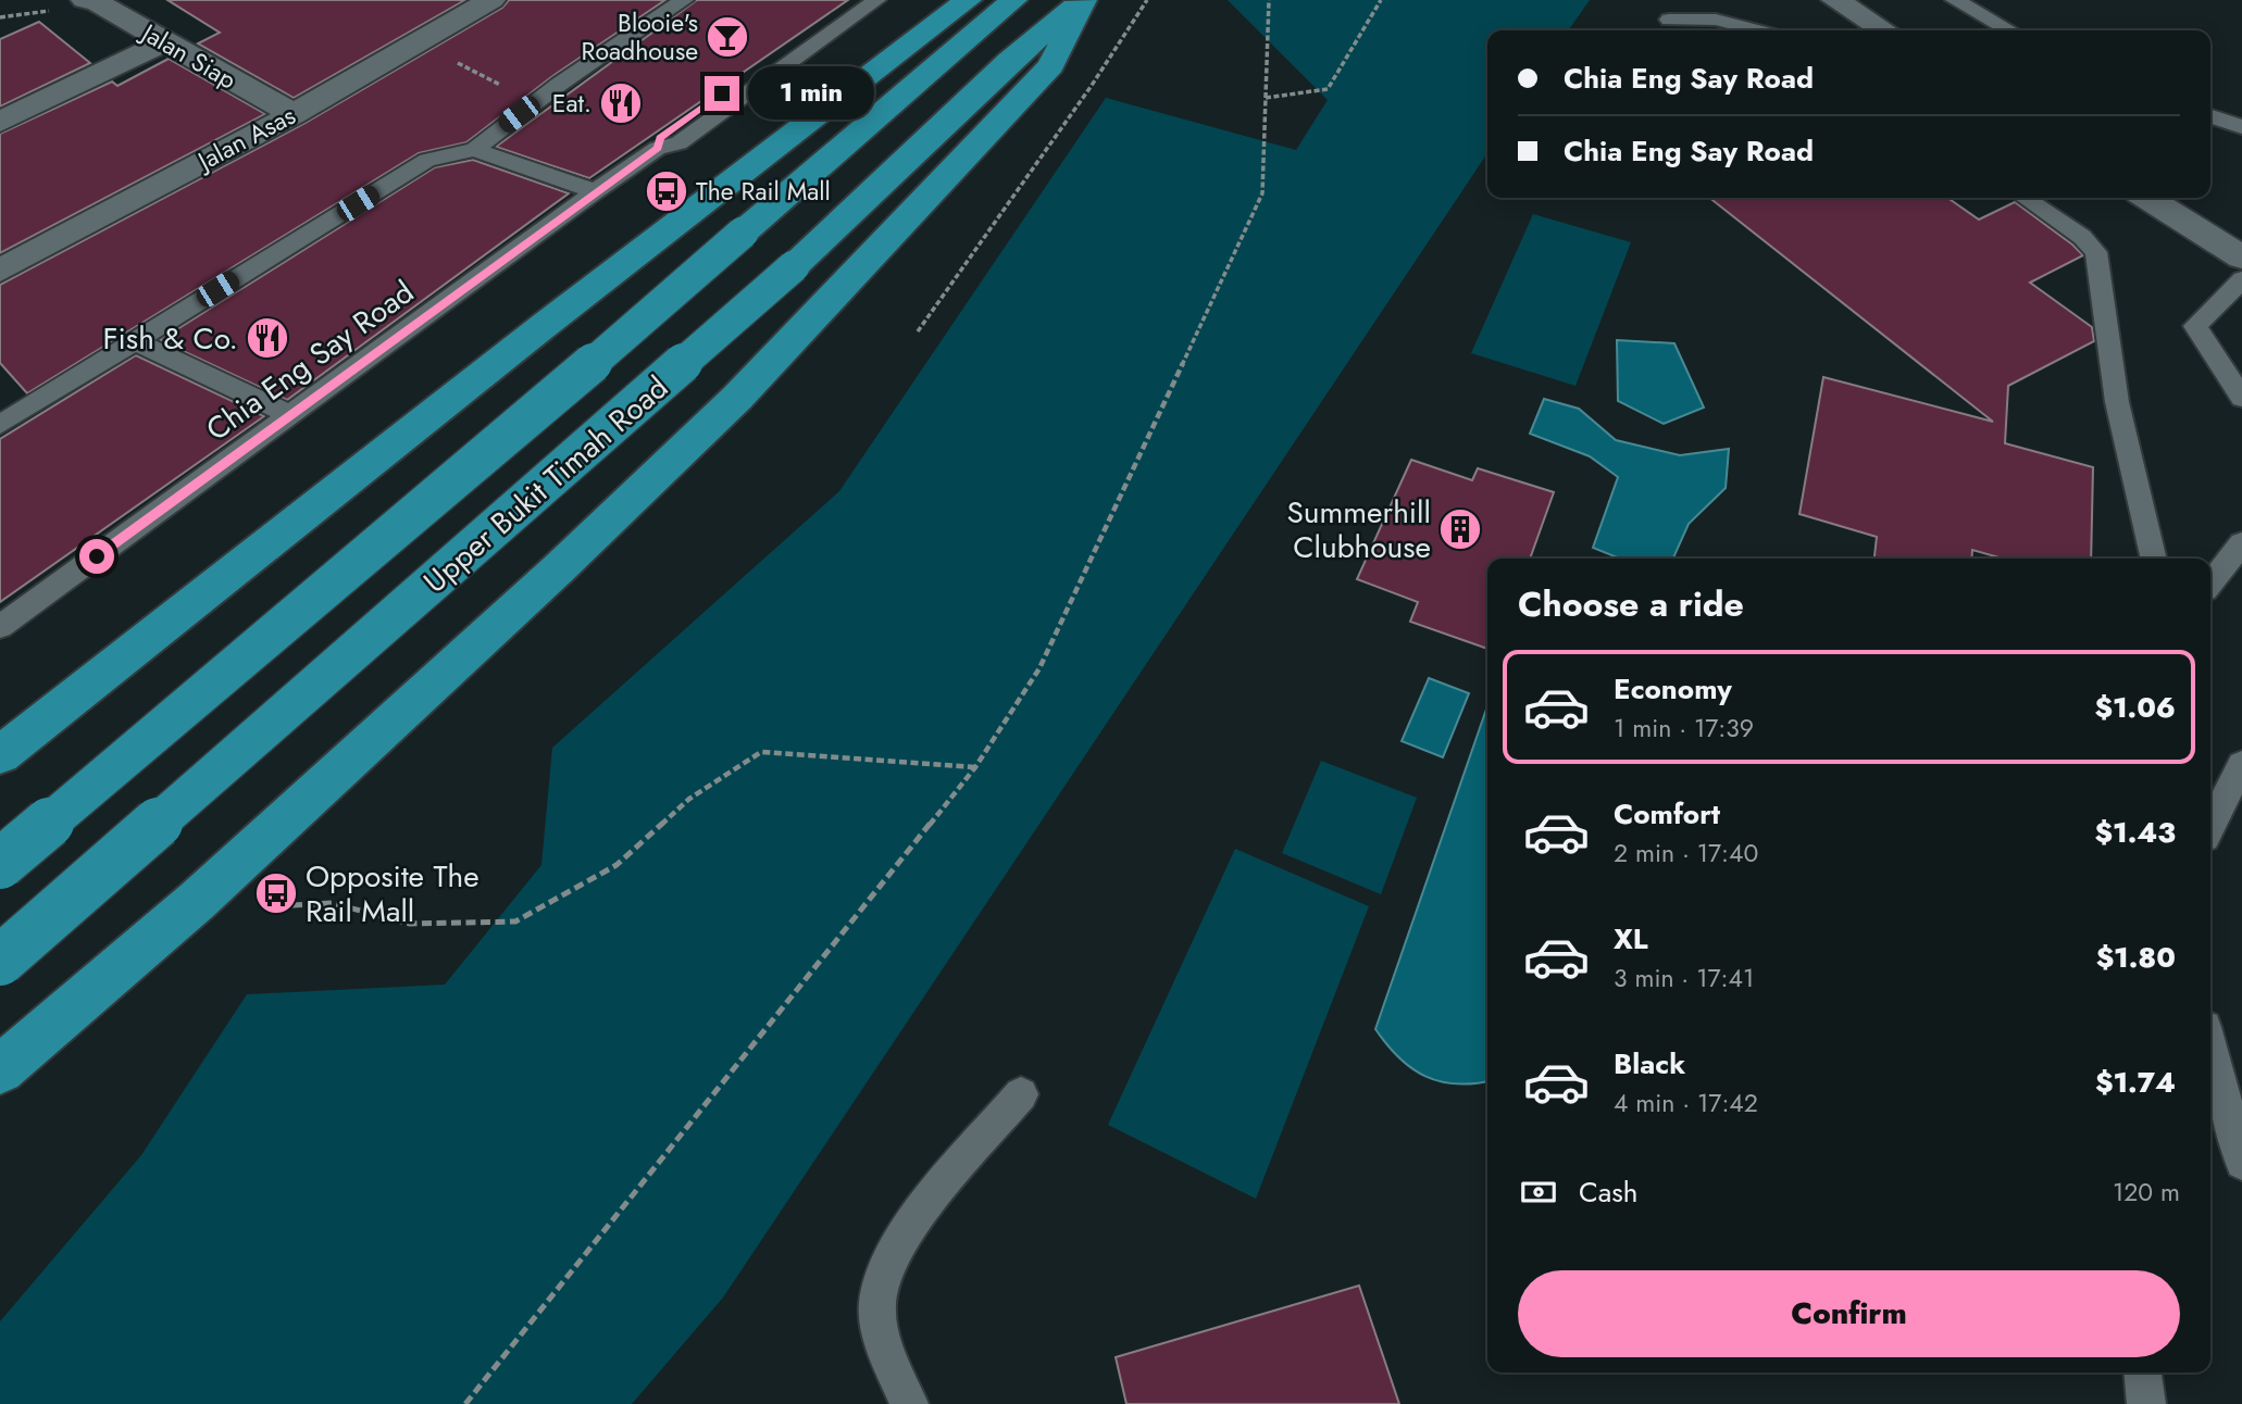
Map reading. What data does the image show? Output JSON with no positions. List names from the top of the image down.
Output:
{
  "streets": {
    "highway": ["Upper Bukit Timah Road"],
    "street": ["Jalan Siap", "Jalan Asas"],
    "lane": ["Chia Eng Say Road"]
  },
  "crossings": [
    ["Jalan Siap", "Jalan Asas"]
  ],
  "places": {
    "bar": ["Blooie's Roadhouse"],
    "restaurant": ["Eat.", "Fish & Co."],
    "bus stop": ["The Rail Mall", "Opposite The Rail Mall"],
    "building": ["Summerhill Clubhouse"]
  },
  "page": {
    "banner": ["Chia Eng Say Road", "Chia Eng Say Road"],
    "bubble": "1 min",
    "heading": "Choose a ride",
    "list": [
      {
        "name": "Economy",
        "note": "1 min · 17:39",
        "value": "$1.06"
      },
      {
        "name": "Comfort",
        "note": "2 min · 17:40",
        "value": "$1.43"
      },
      {
        "name": "XL",
        "note": "3 min · 17:41",
        "value": "$1.80"
      },
      {
        "name": "Black",
        "note": "4 min · 17:42",
        "value": "$1.74"
      }
    ],
    "pay": ["Cash", "120 m"],
    "buttons": "Confirm"
  }
}
